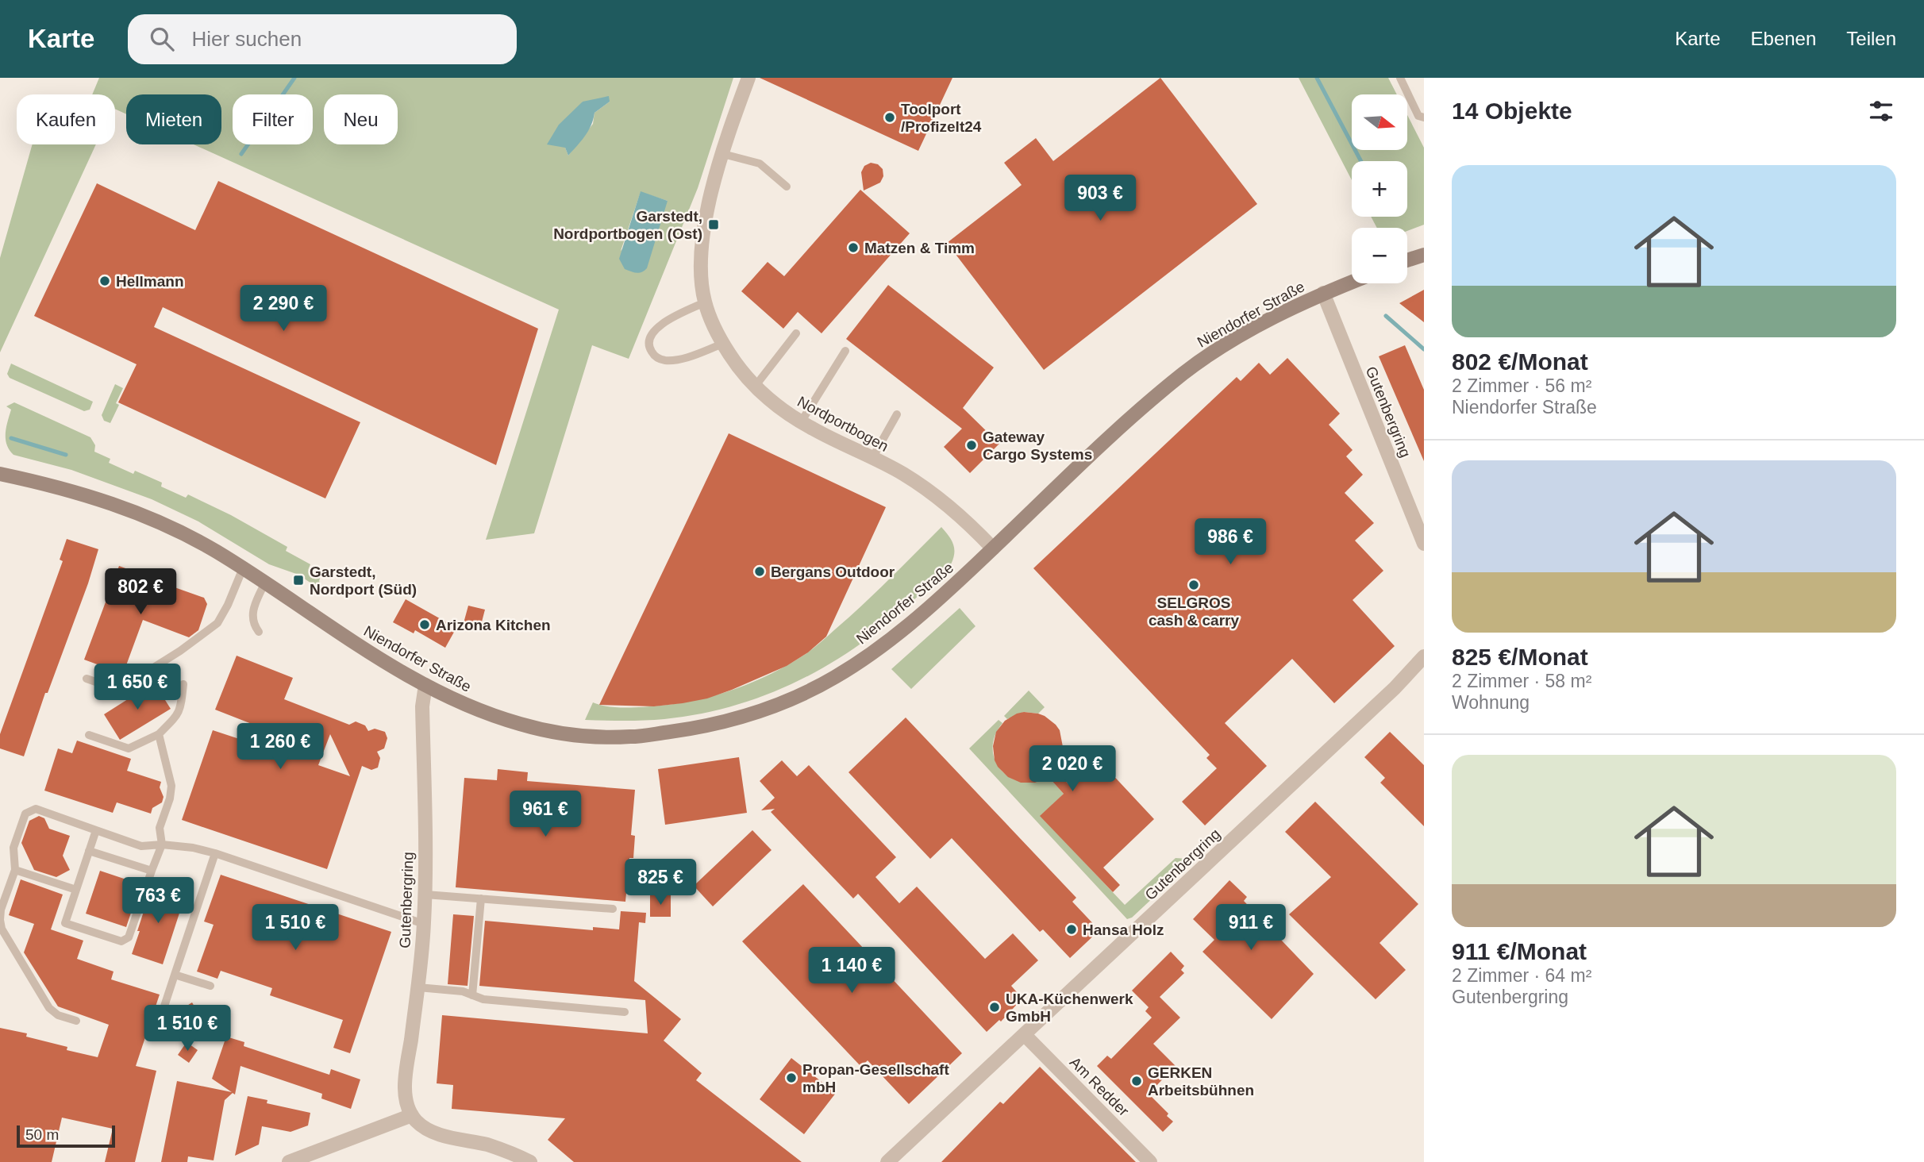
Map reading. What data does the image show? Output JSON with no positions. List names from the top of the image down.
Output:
{
  "streets": {
    "main road": ["Niendorfer Straße"],
    "street": ["Gutenbergring", "Nordportbogen", "Am Redder"]
  },
  "crossings": [
    ["Niendorfer Straße", "Gutenbergring"],
    ["Niendorfer Straße", "Nordportbogen"],
    ["Gutenbergring", "Am Redder"]
  ],
  "places": {
    "other": [
      "Toolport /Profizelt24",
      "Matzen & Timm",
      "Hellmann",
      "Gateway Cargo Systems",
      "Bergans Outdoor",
      "SELGROS cash & carry",
      "Arizona Kitchen",
      "Hansa Holz",
      "UKA-Küchenwerk GmbH",
      "Propan-Gesellschaft mbH",
      "GERKEN Arbeitsbühnen"
    ],
    "transit": ["Garstedt, Nordportbogen (Ost)", "Garstedt, Nordport (Süd)"]
  },
  "scale_bar": "50 m",
  "north": "right",
  "page": {
    "header": "Karte",
    "search": "Hier suchen",
    "nav": ["Karte", "Ebenen", "Teilen"],
    "heading": "14 Objekte",
    "map_buttons": ["+", "−"],
    "chip": [
      "Kaufen",
      "Mieten",
      "Filter",
      "Neu"
    ],
    "list": [
      {
        "name": "802 €/Monat",
        "note": "2 Zimmer · 56 m² · Niendorfer Straße"
      },
      {
        "name": "825 €/Monat",
        "note": "2 Zimmer · 58 m² · Wohnung"
      },
      {
        "name": "911 €/Monat",
        "note": "2 Zimmer · 64 m² · Gutenbergring"
      }
    ],
    "price": [
      "903 €",
      "2 290 €",
      "986 €",
      "802 €",
      "1 650 €",
      "1 260 €",
      "2 020 €",
      "961 €",
      "825 €",
      "763 €",
      "1 510 €",
      "911 €",
      "1 140 €",
      "1 510 €"
    ],
    "scale": "50 m"
  }
}
